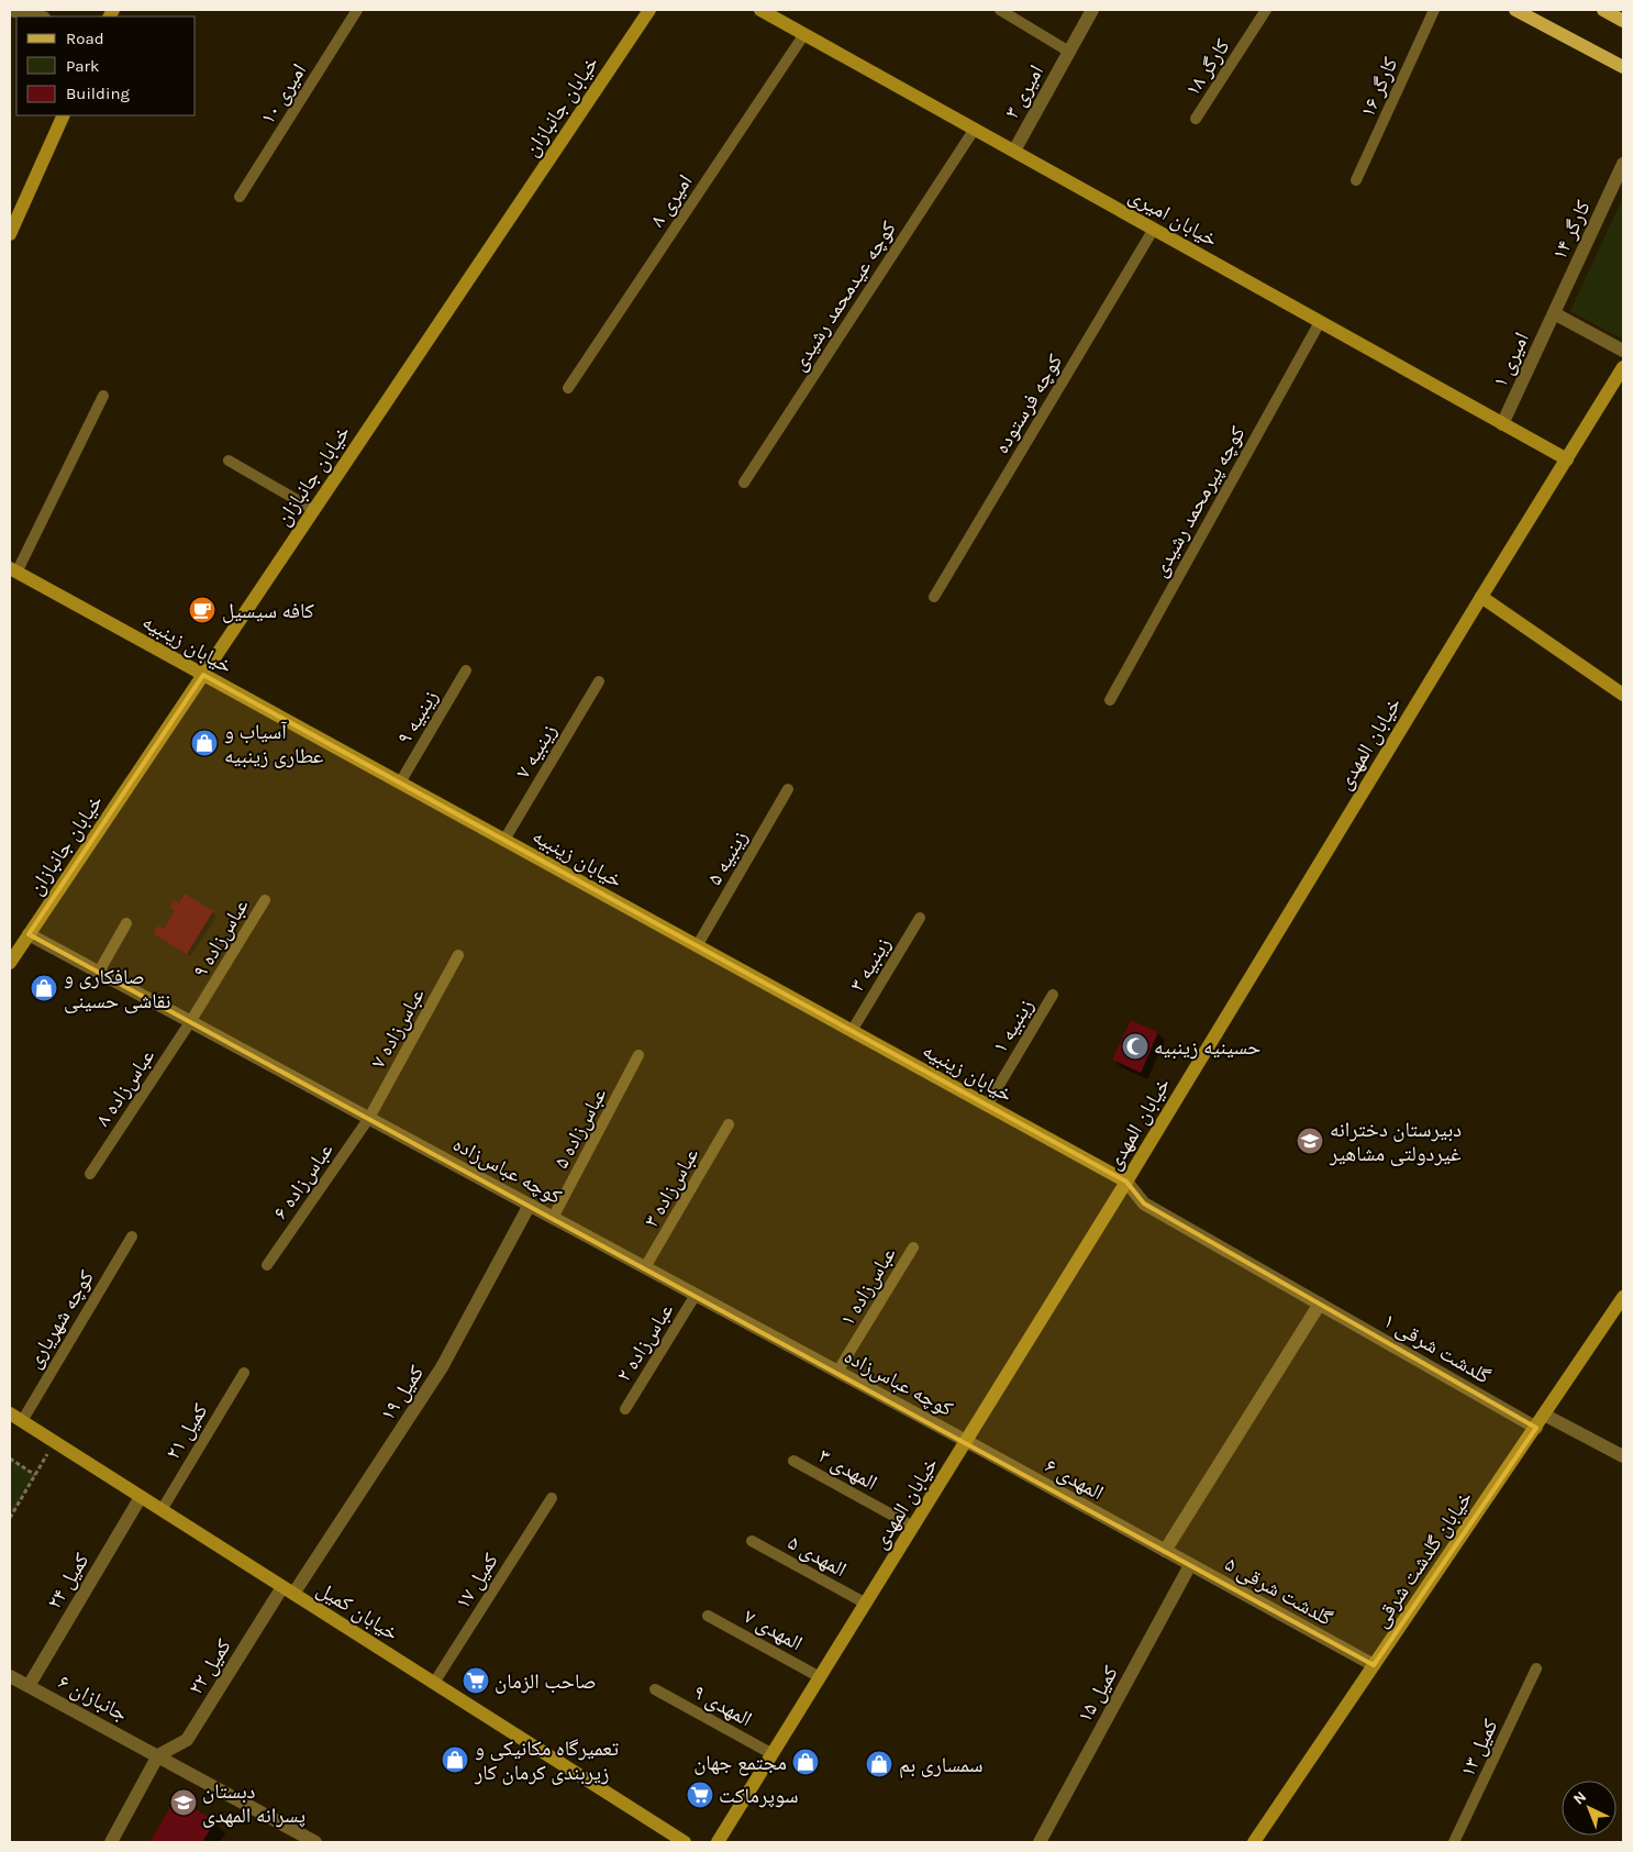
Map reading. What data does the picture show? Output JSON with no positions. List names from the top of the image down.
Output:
{
  "streets": {
    "street": [
      "امیری ۳",
      "خیابان جانبازان",
      "خیابان امیری",
      "کارگر ۱۴",
      "امیری ۱",
      "خیابان زینبیه",
      "خیابان المهدی",
      "کوچه عباس‌زاده",
      "گلدشت شرقی ۱",
      "کمیل ۱۹",
      "المهدی ۶",
      "خیابان گلدشت شرقی",
      "کمیل ۲۴",
      "گلدشت شرقی ۵",
      "خیابان کمیل",
      "کمیل ۲۲",
      "کمیل ۱۵",
      "جانبازان ۶"
    ],
    "lane": [
      "کارگر ۱۸",
      "کارگر ۱۶",
      "امیری ۱۰",
      "امیری ۸",
      "کوچه عیدمحمد رشیدی",
      "کوچه فرستوده",
      "کوچه پیرمحمد رشیدی",
      "زینبیه ۹",
      "زینبیه ۷",
      "زینبیه ۵",
      "عباس‌زاده ۹",
      "زینبیه ۳",
      "زینبیه ۱",
      "عباس‌زاده ۷",
      "عباس‌زاده ۸",
      "عباس‌زاده ۵",
      "عباس‌زاده ۶",
      "عباس‌زاده ۳",
      "عباس‌زاده ۱",
      "کوچه شهریاری",
      "عباس‌زاده ۲",
      "کمیل ۲۱",
      "المهدی ۳",
      "المهدی ۵",
      "کمیل ۱۷",
      "المهدی ۷",
      "المهدی ۹",
      "کمیل ۱۳"
    ]
  },
  "crossings": [
    ["امیری ۳", "خیابان امیری"],
    ["خیابان جانبازان", "خیابان زینبیه"],
    ["خیابان جانبازان", "کوچه عباس‌زاده"],
    ["امیری ۸", "خیابان امیری"],
    ["خیابان امیری", "کوچه عیدمحمد رشیدی"],
    ["خیابان امیری", "امیری ۱"],
    ["خیابان امیری", "کوچه فرستوده"],
    ["خیابان امیری", "کوچه پیرمحمد رشیدی"],
    ["خیابان امیری", "خیابان المهدی"],
    ["کارگر ۱۴", "امیری ۱"],
    ["خیابان زینبیه", "زینبیه ۹"],
    ["خیابان زینبیه", "خیابان المهدی"],
    ["خیابان زینبیه", "زینبیه ۷"],
    ["خیابان زینبیه", "زینبیه ۵"],
    ["خیابان زینبیه", "زینبیه ۳"],
    ["خیابان زینبیه", "زینبیه ۱"],
    ["خیابان زینبیه", "گلدشت شرقی ۱"],
    ["خیابان المهدی", "کوچه عباس‌زاده"],
    ["خیابان المهدی", "گلدشت شرقی ۱"],
    ["خیابان المهدی", "المهدی ۳"],
    ["خیابان المهدی", "المهدی ۶"],
    ["خیابان المهدی", "المهدی ۵"],
    ["خیابان المهدی", "المهدی ۷"],
    ["خیابان المهدی", "المهدی ۹"],
    ["عباس‌زاده ۹", "عباس‌زاده ۸"],
    ["عباس‌زاده ۹", "کوچه عباس‌زاده"],
    ["عباس‌زاده ۷", "کوچه عباس‌زاده"],
    ["عباس‌زاده ۷", "عباس‌زاده ۶"],
    ["عباس‌زاده ۸", "کوچه عباس‌زاده"],
    ["عباس‌زاده ۵", "کوچه عباس‌زاده"],
    ["کوچه عباس‌زاده", "عباس‌زاده ۶"],
    ["کوچه عباس‌زاده", "عباس‌زاده ۳"],
    ["کوچه عباس‌زاده", "عباس‌زاده ۱"],
    ["کوچه عباس‌زاده", "عباس‌زاده ۲"],
    ["کوچه عباس‌زاده", "کمیل ۱۹"],
    ["کوچه عباس‌زاده", "المهدی ۶"],
    ["کوچه شهریاری", "خیابان کمیل"],
    ["گلدشت شرقی ۱", "خیابان گلدشت شرقی"],
    ["کمیل ۱۹", "خیابان کمیل"],
    ["کمیل ۱۹", "کمیل ۲۲"],
    ["کمیل ۲۱", "خیابان کمیل"],
    ["المهدی ۶", "گلدشت شرقی ۵"],
    ["خیابان گلدشت شرقی", "گلدشت شرقی ۵"],
    ["کمیل ۲۴", "خیابان کمیل"],
    ["کمیل ۲۴", "جانبازان ۶"],
    ["کمیل ۱۷", "خیابان کمیل"],
    ["گلدشت شرقی ۵", "کمیل ۱۵"],
    ["خیابان کمیل", "کمیل ۲۲"],
    ["کمیل ۲۲", "جانبازان ۶"]
  ],
  "places": {
    "cafe": ["کافه سیسیل"],
    "shop": [
      "آسیاب و عطاری زینبیه",
      "صافکاری و نقاشی حسینی",
      "تعمیرگاه مکانیکی و زیربندی کرمان کار",
      "مجتمع جهان",
      "سمساری بم"
    ],
    "mosque": ["حسینیه زینبیه"],
    "school or university": ["دبیرستان دخترانه غیردولتی مشاهیر", "دبستان پسرانه المهدی"],
    "supermarket": ["صاحب الزمان", "سوپرماکت"]
  },
  "legend": ["Road", "Park", "Building"],
  "north": "top left"
}
